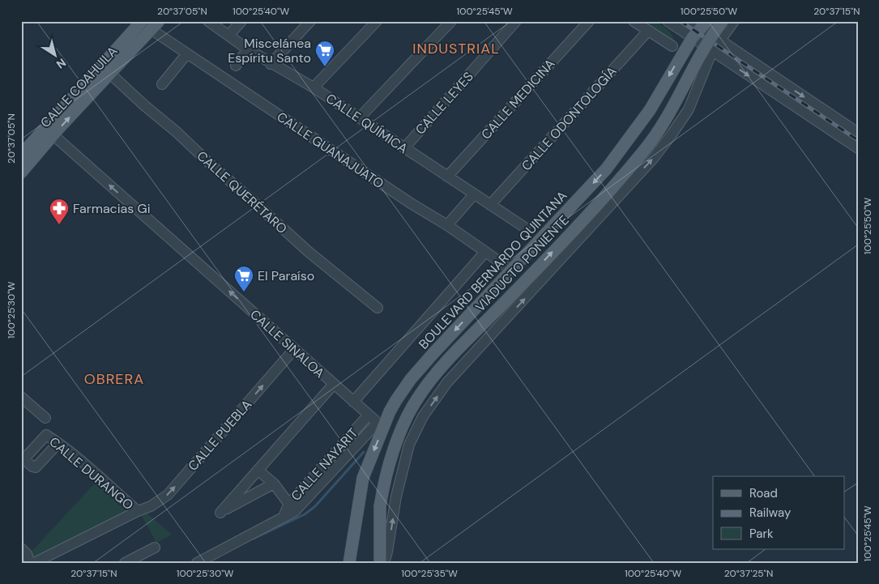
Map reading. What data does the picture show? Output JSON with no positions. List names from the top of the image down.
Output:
{
  "streets": {
    "main road": ["CALLE COAHUILA", "VIADUCTO PONIENTE", "BOULEVARD BERNARDO QUINTANA"],
    "street": [
      "CALLE MEDICINA",
      "CALLE LEYES",
      "CALLE ODONTOLOGÍA",
      "CALLE QUÍMICA",
      "CALLE GUANAJUATO",
      "CALLE QUERÉTARO",
      "CALLE SINALOA",
      "CALLE PUEBLA",
      "CALLE NAYARIT",
      "CALLE DURANGO"
    ]
  },
  "crossings": [
    ["CALLE COAHUILA", "CALLE GUANAJUATO"],
    ["CALLE COAHUILA", "CALLE QUERÉTARO"],
    ["CALLE COAHUILA", "CALLE SINALOA"],
    ["CALLE MEDICINA", "CALLE QUÍMICA"],
    ["CALLE LEYES", "CALLE QUÍMICA"],
    ["CALLE ODONTOLOGÍA", "CALLE QUÍMICA"],
    ["CALLE GUANAJUATO", "BOULEVARD BERNARDO QUINTANA"],
    ["CALLE SINALOA", "CALLE PUEBLA"],
    ["CALLE SINALOA", "CALLE NAYARIT"],
    ["CALLE PUEBLA", "CALLE DURANGO"]
  ],
  "one_way": ["VIADUCTO PONIENTE", "BOULEVARD BERNARDO QUINTANA", "CALLE SINALOA"],
  "districts": ["INDUSTRIAL", "OBRERA"],
  "places": {
    "supermarket": ["Miscelánea Espíritu Santo", "El Paraíso"],
    "pharmacy": ["Farmacias Gi"]
  },
  "legend": ["Road", "Railway", "Park"],
  "north": "bottom right",
  "coordinates": [
    "20°37'05\"N",
    "100°25'40\"W",
    "100°25'45\"W",
    "100°25'50\"W",
    "20°37'15\"N",
    "100°25'30\"W",
    "100°25'35\"W",
    "20°37'25\"N"
  ]
}
